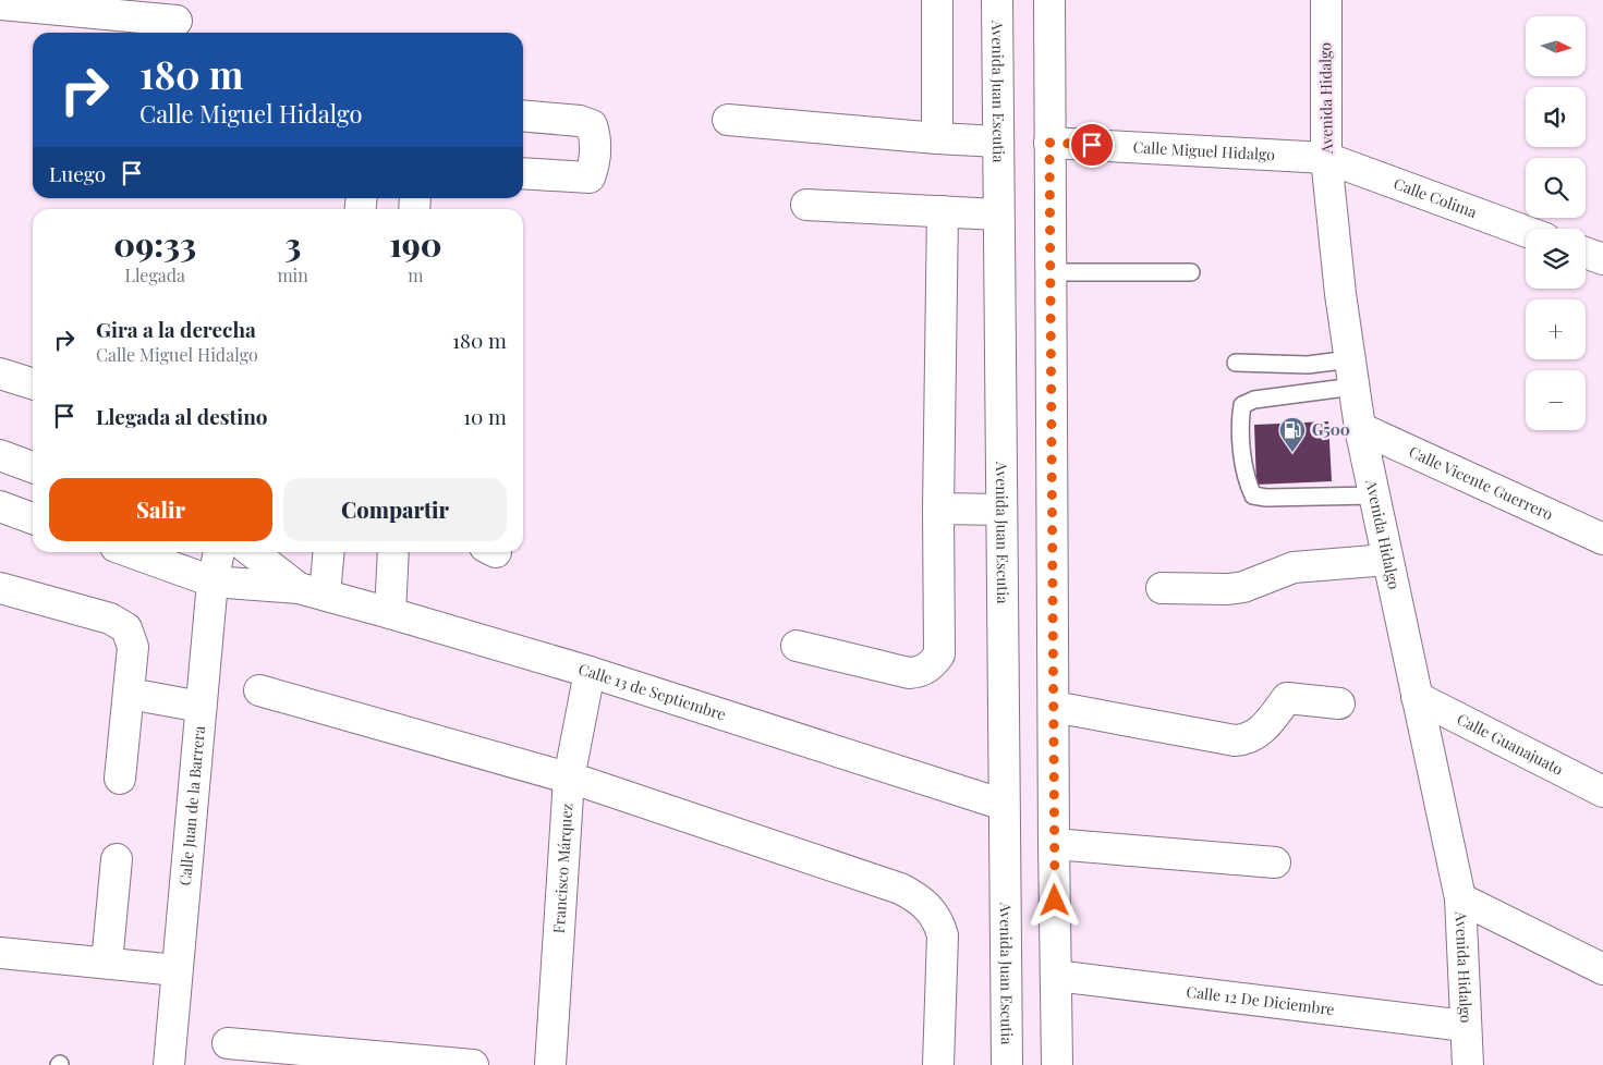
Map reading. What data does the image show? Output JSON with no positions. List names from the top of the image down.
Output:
{
  "streets": {
    "street": [
      "Avenida Juan Escutia",
      "Avenida Hidalgo",
      "Calle Miguel Hidalgo",
      "Calle Colima",
      "Calle Vicente Guerrero",
      "Calle 13 de Septiembre",
      "Calle Guanajuato",
      "Calle Juan de la Barrera",
      "Francisco Márquez",
      "Calle 12 De Diciembre"
    ]
  },
  "crossings": [
    ["Avenida Juan Escutia", "Calle 13 de Septiembre"],
    ["Avenida Hidalgo", "Calle Miguel Hidalgo"],
    ["Avenida Hidalgo", "Calle Colima"],
    ["Avenida Hidalgo", "Calle Vicente Guerrero"],
    ["Avenida Hidalgo", "Calle Guanajuato"],
    ["Avenida Hidalgo", "Calle 12 De Diciembre"],
    ["Calle Miguel Hidalgo", "Calle Colima"],
    ["Calle 13 de Septiembre", "Calle Juan de la Barrera"],
    ["Calle 13 de Septiembre", "Francisco Márquez"]
  ],
  "places": {
    "fuel station": ["G500"]
  },
  "north": "right",
  "page": {
    "map_buttons": ["+", "−"],
    "turn": ["180 m", "Calle Miguel Hidalgo"],
    "then": "Luego",
    "eta": [
      "09:33",
      "Llegada",
      "3",
      "min",
      "190",
      "m"
    ],
    "list": [
      {
        "name": "Gira a la derecha",
        "note": "Calle Miguel Hidalgo",
        "value": "180 m"
      },
      {
        "name": "Llegada al destino",
        "value": "10 m"
      }
    ],
    "buttons": ["Salir", "Compartir"]
  }
}
